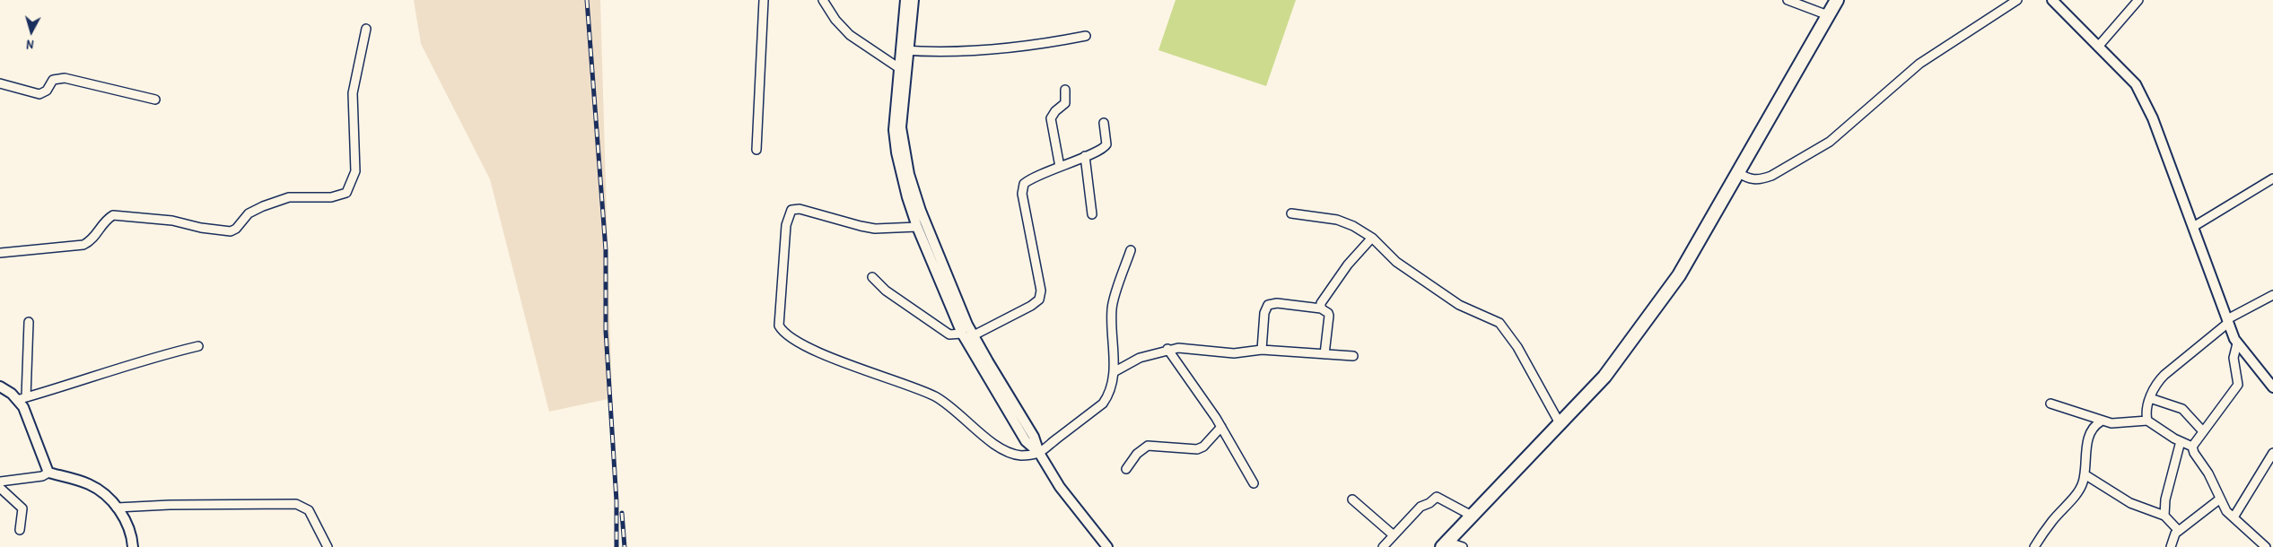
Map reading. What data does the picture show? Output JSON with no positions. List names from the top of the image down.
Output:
{
  "north": "bottom"
}
